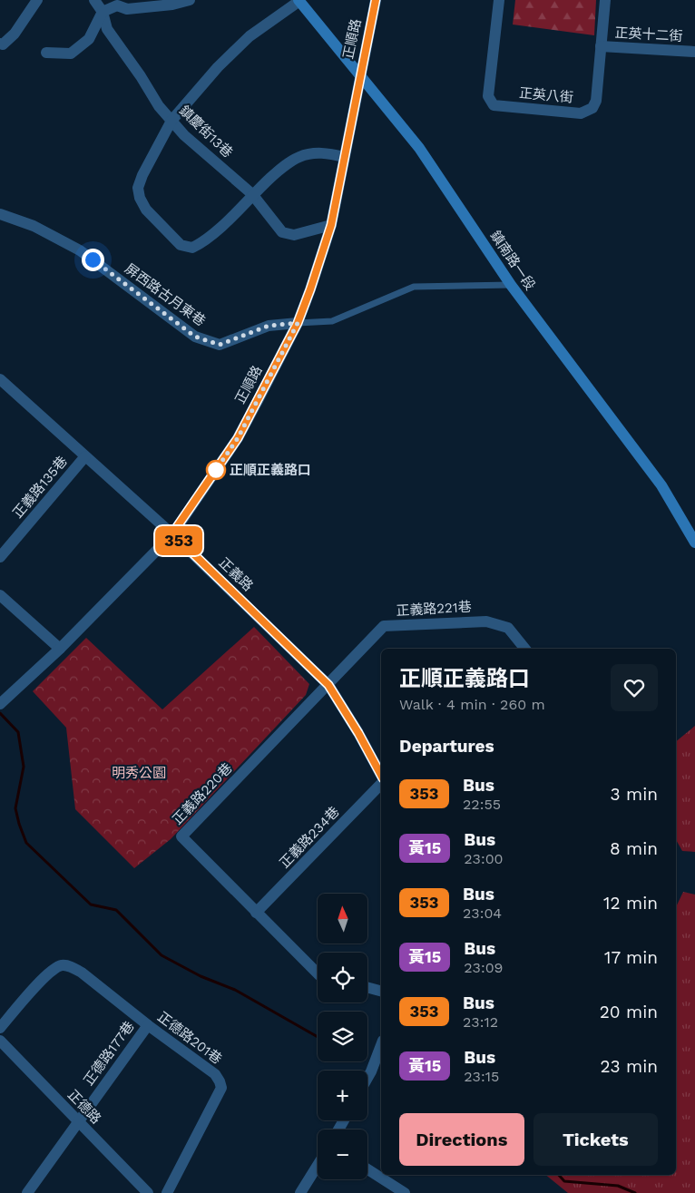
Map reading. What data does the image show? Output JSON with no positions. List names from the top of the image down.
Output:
{
  "streets": {
    "street": [
      "正英十二街",
      "正順路",
      "正英八街",
      "鎮慶街13巷",
      "鎮南路一段",
      "屏西路古月東巷",
      "正義路135巷",
      "正義路",
      "正義路221巷",
      "正義路220巷",
      "正義路234巷",
      "正德路201巷",
      "正德路177巷",
      "正德路"
    ]
  },
  "crossings": [
    ["正英十二街", "正英八街"],
    ["正順路", "鎮慶街13巷"],
    ["正順路", "鎮南路一段"],
    ["正順路", "屏西路古月東巷"],
    ["正順路", "正義路"],
    ["正義路135巷", "正義路"],
    ["正義路", "正義路221巷"],
    ["正義路", "正義路220巷"],
    ["正義路221巷", "正義路220巷"],
    ["正義路220巷", "正義路234巷"],
    ["正德路201巷", "正德路177巷"],
    ["正德路177巷", "正德路"]
  ],
  "parks": ["明秀公園"],
  "places": ["正順正義路口"],
  "lines": ["bus line 353"],
  "north": "top",
  "page": {
    "on_map": "353",
    "heading": [
      ["正順正義路口", "Walk · 4 min · 260 m"],
      "Departures"
    ],
    "list": [
      {
        "mark": "353",
        "name": "Bus",
        "note": "22:55",
        "value": "3 min"
      },
      {
        "mark": "黃15",
        "name": "Bus",
        "note": "23:00",
        "value": "8 min"
      },
      {
        "mark": "353",
        "name": "Bus",
        "note": "23:04",
        "value": "12 min"
      },
      {
        "mark": "黃15",
        "name": "Bus",
        "note": "23:09",
        "value": "17 min"
      },
      {
        "mark": "353",
        "name": "Bus",
        "note": "23:12",
        "value": "20 min"
      },
      {
        "mark": "黃15",
        "name": "Bus",
        "note": "23:15",
        "value": "23 min"
      }
    ],
    "map_buttons": ["+", "−"],
    "buttons": ["Directions", "Tickets"]
  }
}
